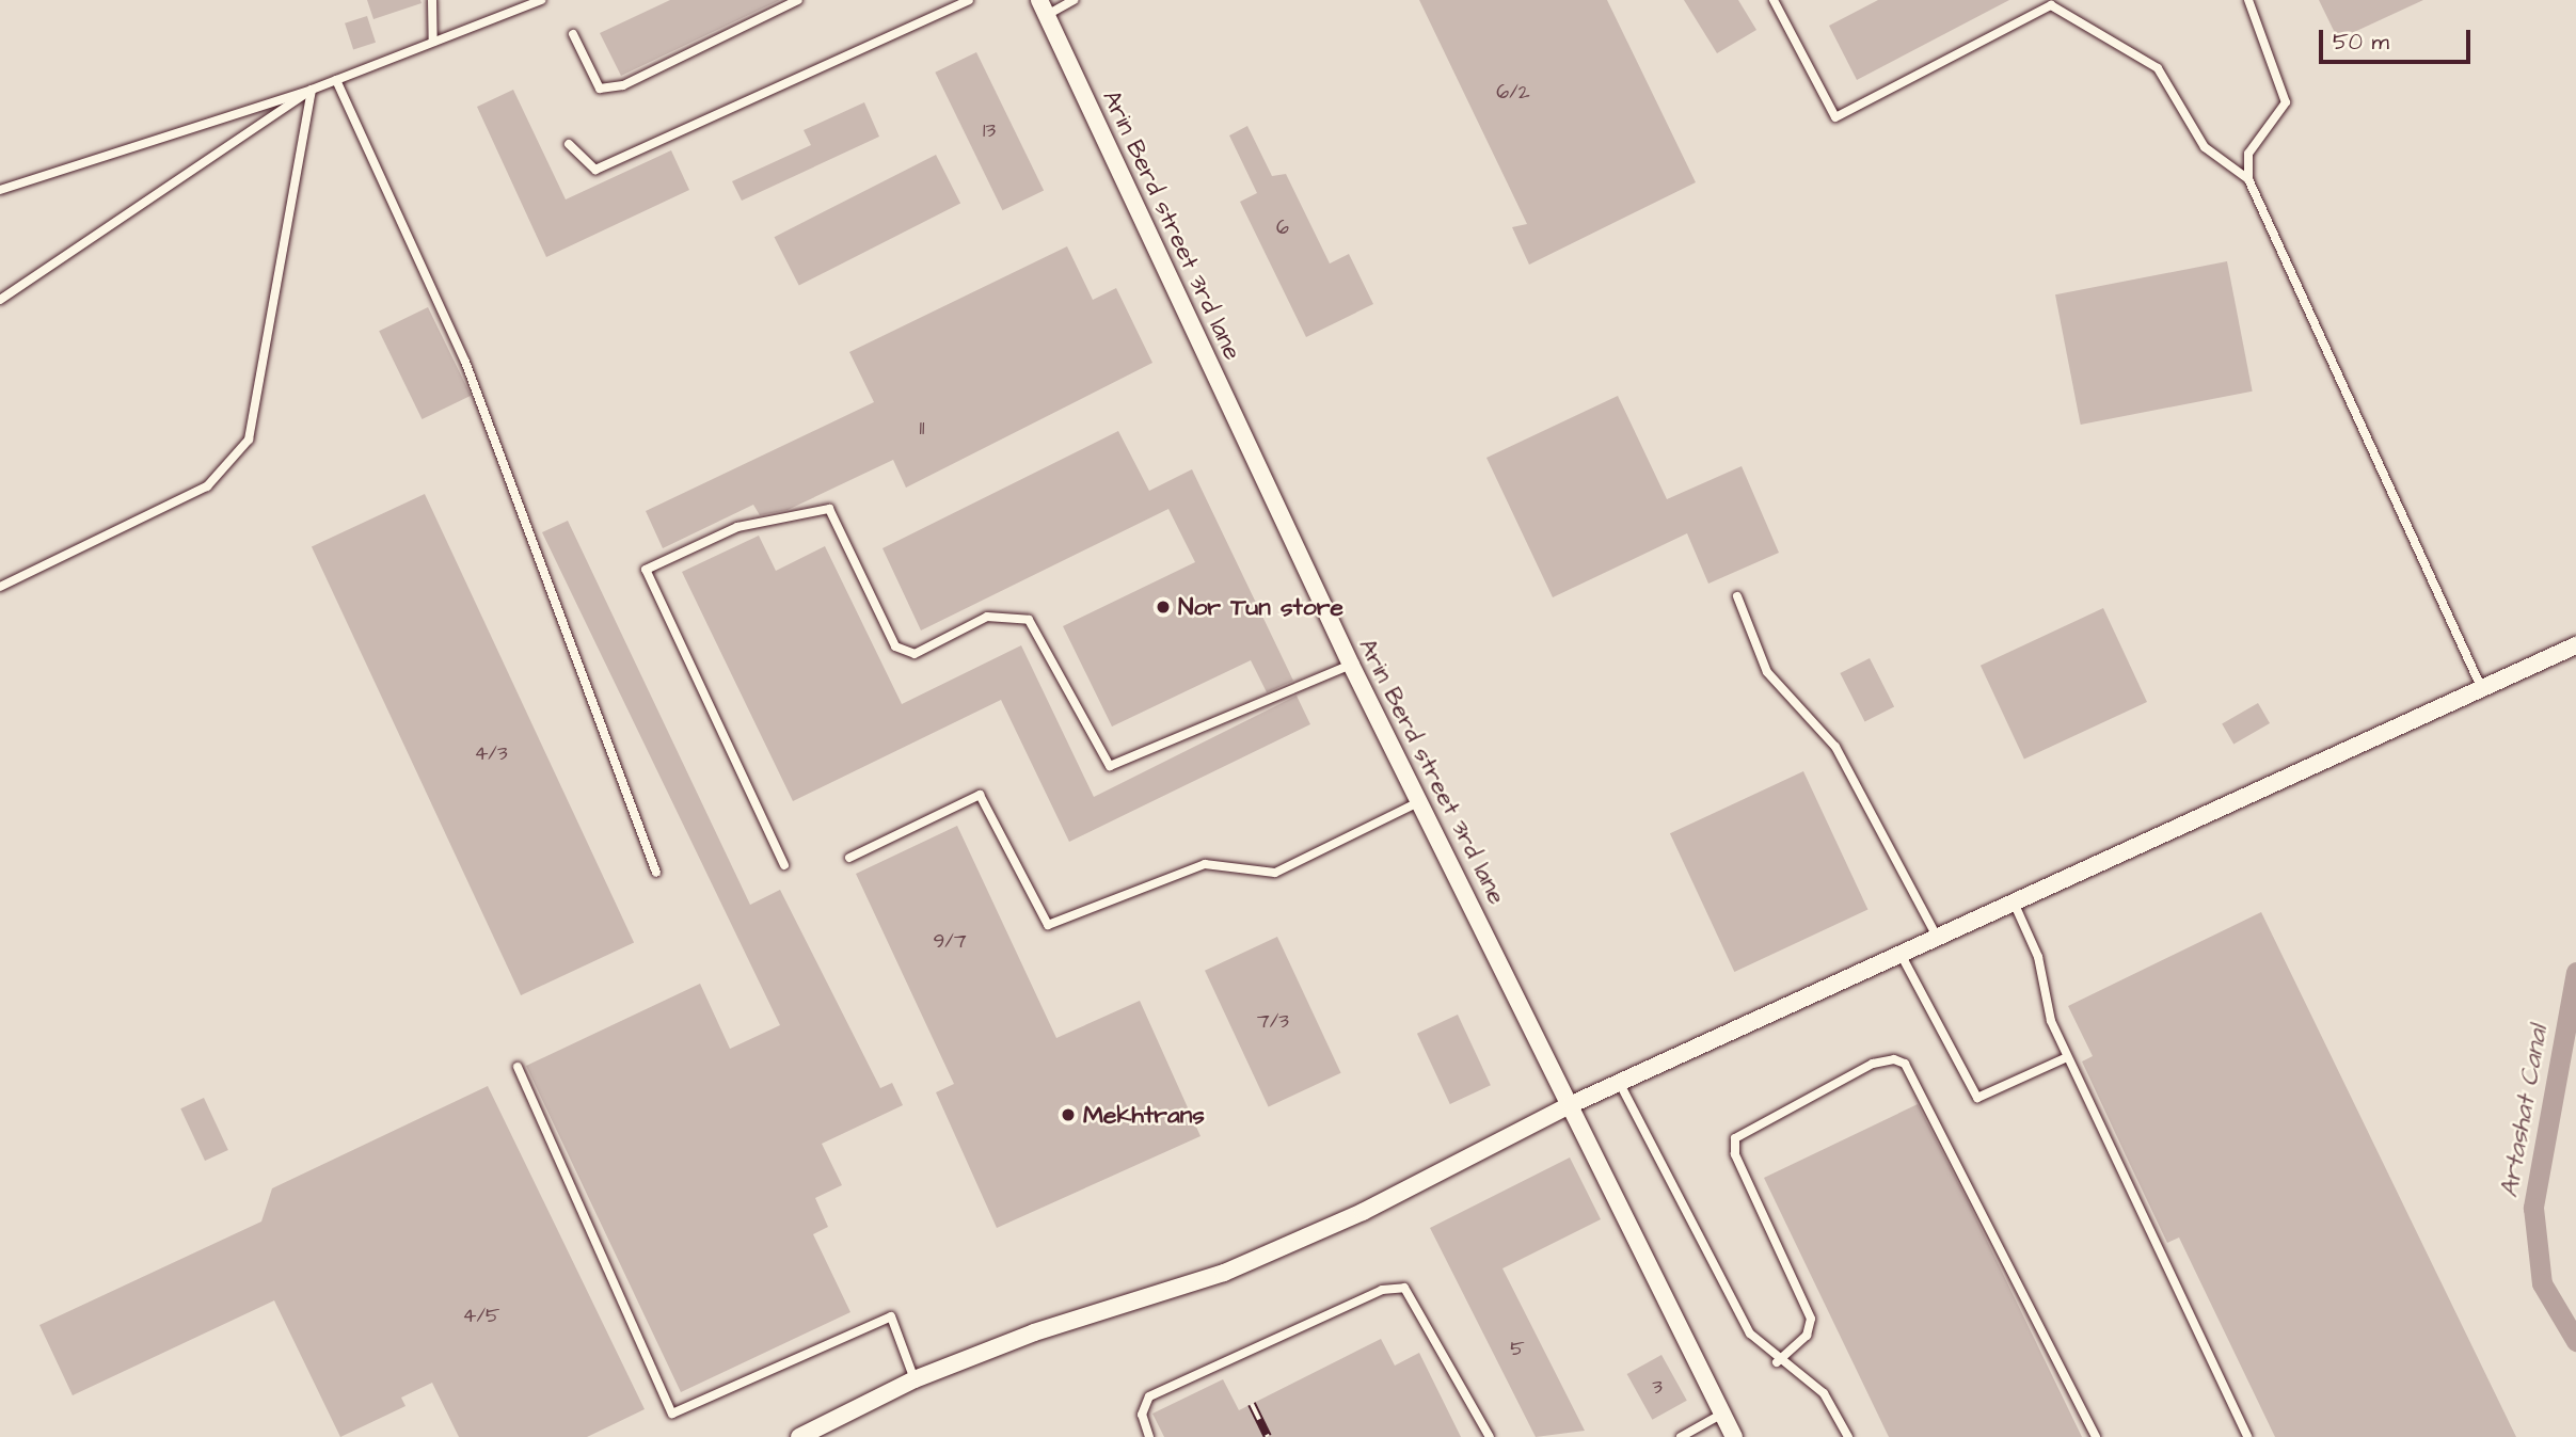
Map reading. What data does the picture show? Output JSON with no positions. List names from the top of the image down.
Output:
{
  "streets": {
    "street": ["Arin Berd street 3rd lane"]
  },
  "water": ["Artashat Canal"],
  "places": ["Nor Tun store", "Mekhtrans"],
  "house_numbers": [
    "6/2",
    "13",
    "6",
    "11",
    "4/3",
    "9/7",
    "7/3",
    "4/5",
    "5",
    "3"
  ],
  "scale_bar": "50 m"
}
